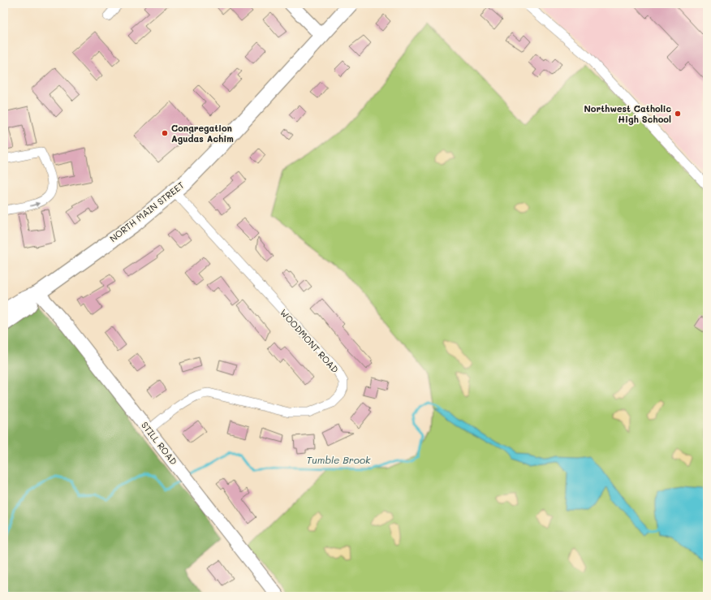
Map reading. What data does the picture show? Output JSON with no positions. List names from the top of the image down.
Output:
{
  "streets": {
    "main road": ["NORTH MAIN STREET"],
    "street": ["WOODMONT ROAD", "STILL ROAD"]
  },
  "crossings": [
    ["NORTH MAIN STREET", "WOODMONT ROAD"],
    ["NORTH MAIN STREET", "STILL ROAD"],
    ["WOODMONT ROAD", "STILL ROAD"]
  ],
  "water": ["Tumble Brook"],
  "places": ["Northwest Catholic High School", "Congregation Agudas Achim"]
}
